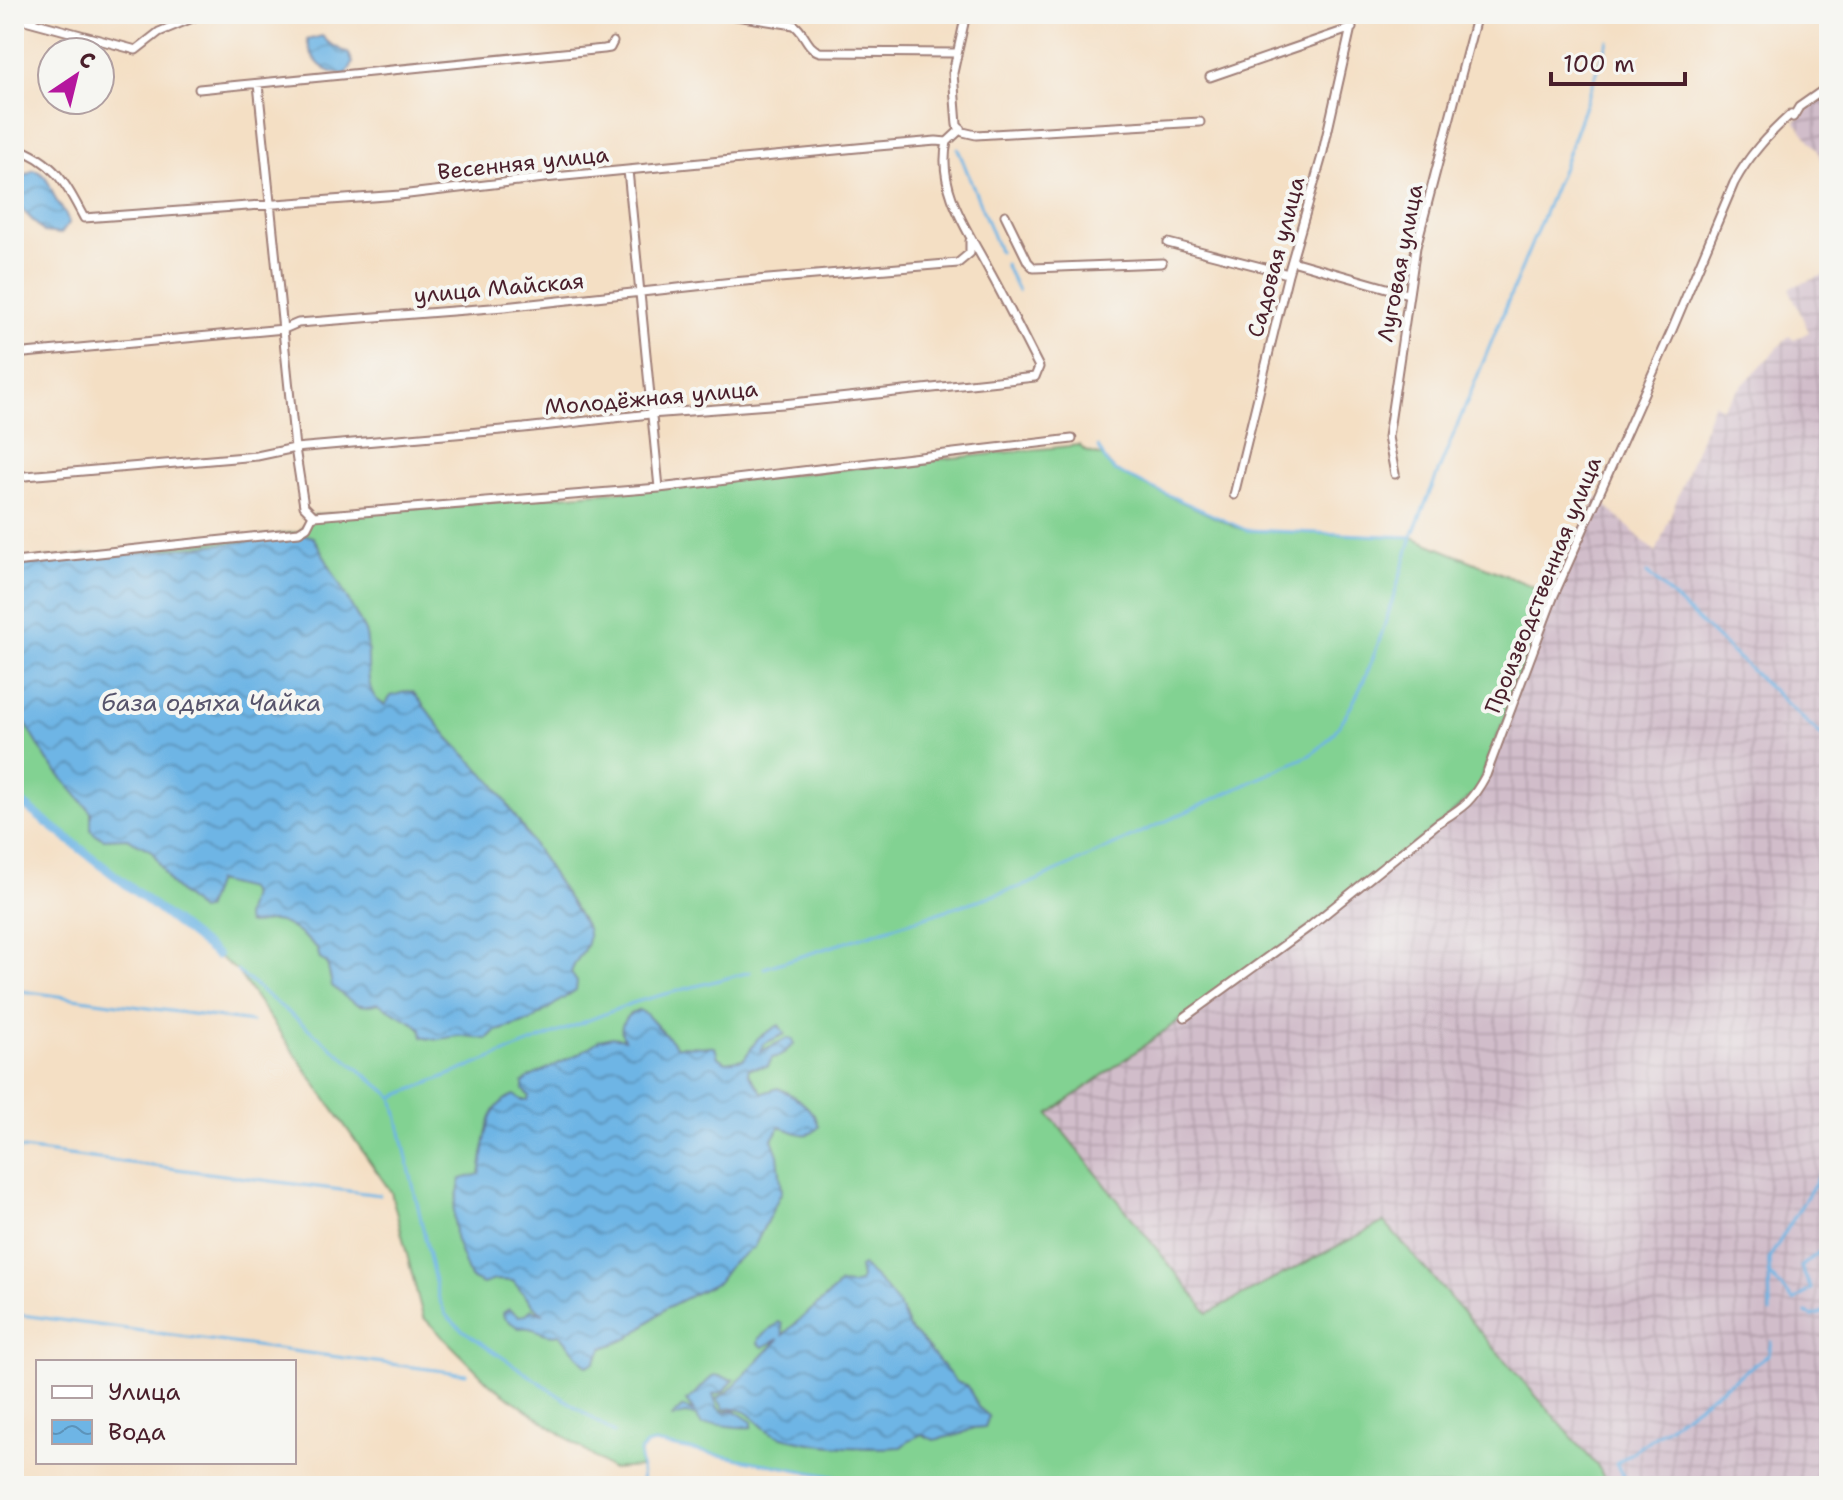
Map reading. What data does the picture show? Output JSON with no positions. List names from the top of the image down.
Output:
{
  "streets": {
    "street": [
      "Весенняя улица",
      "Садовая улица",
      "Луговая улица",
      "улица Майская",
      "Молодёжная улица",
      "Производственная улица"
    ]
  },
  "crossings": [
    ["Весенняя улица", "Молодёжная улица"],
    ["улица Майская", "Молодёжная улица"]
  ],
  "water": ["база одыха Чайка"],
  "legend": ["Улица", "Вода"],
  "scale_bar": "100 m",
  "north": "top right"
}
